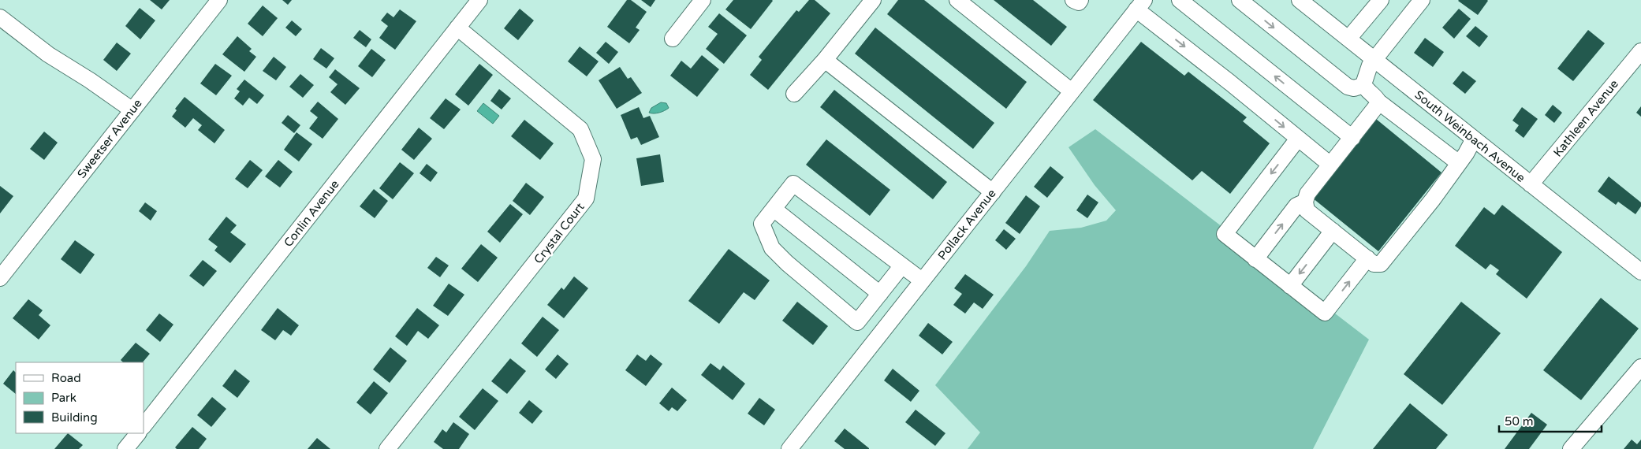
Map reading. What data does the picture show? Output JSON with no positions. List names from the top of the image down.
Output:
{
  "streets": {
    "street": [
      "Kathleen Avenue",
      "South Weinbach Avenue",
      "Sweetser Avenue",
      "Conlin Avenue",
      "Pollack Avenue",
      "Crystal Court"
    ]
  },
  "crossings": [
    ["Kathleen Avenue", "South Weinbach Avenue"],
    ["Conlin Avenue", "Crystal Court"]
  ],
  "legend": ["Road", "Park", "Building"],
  "scale_bar": "50 m"
}
